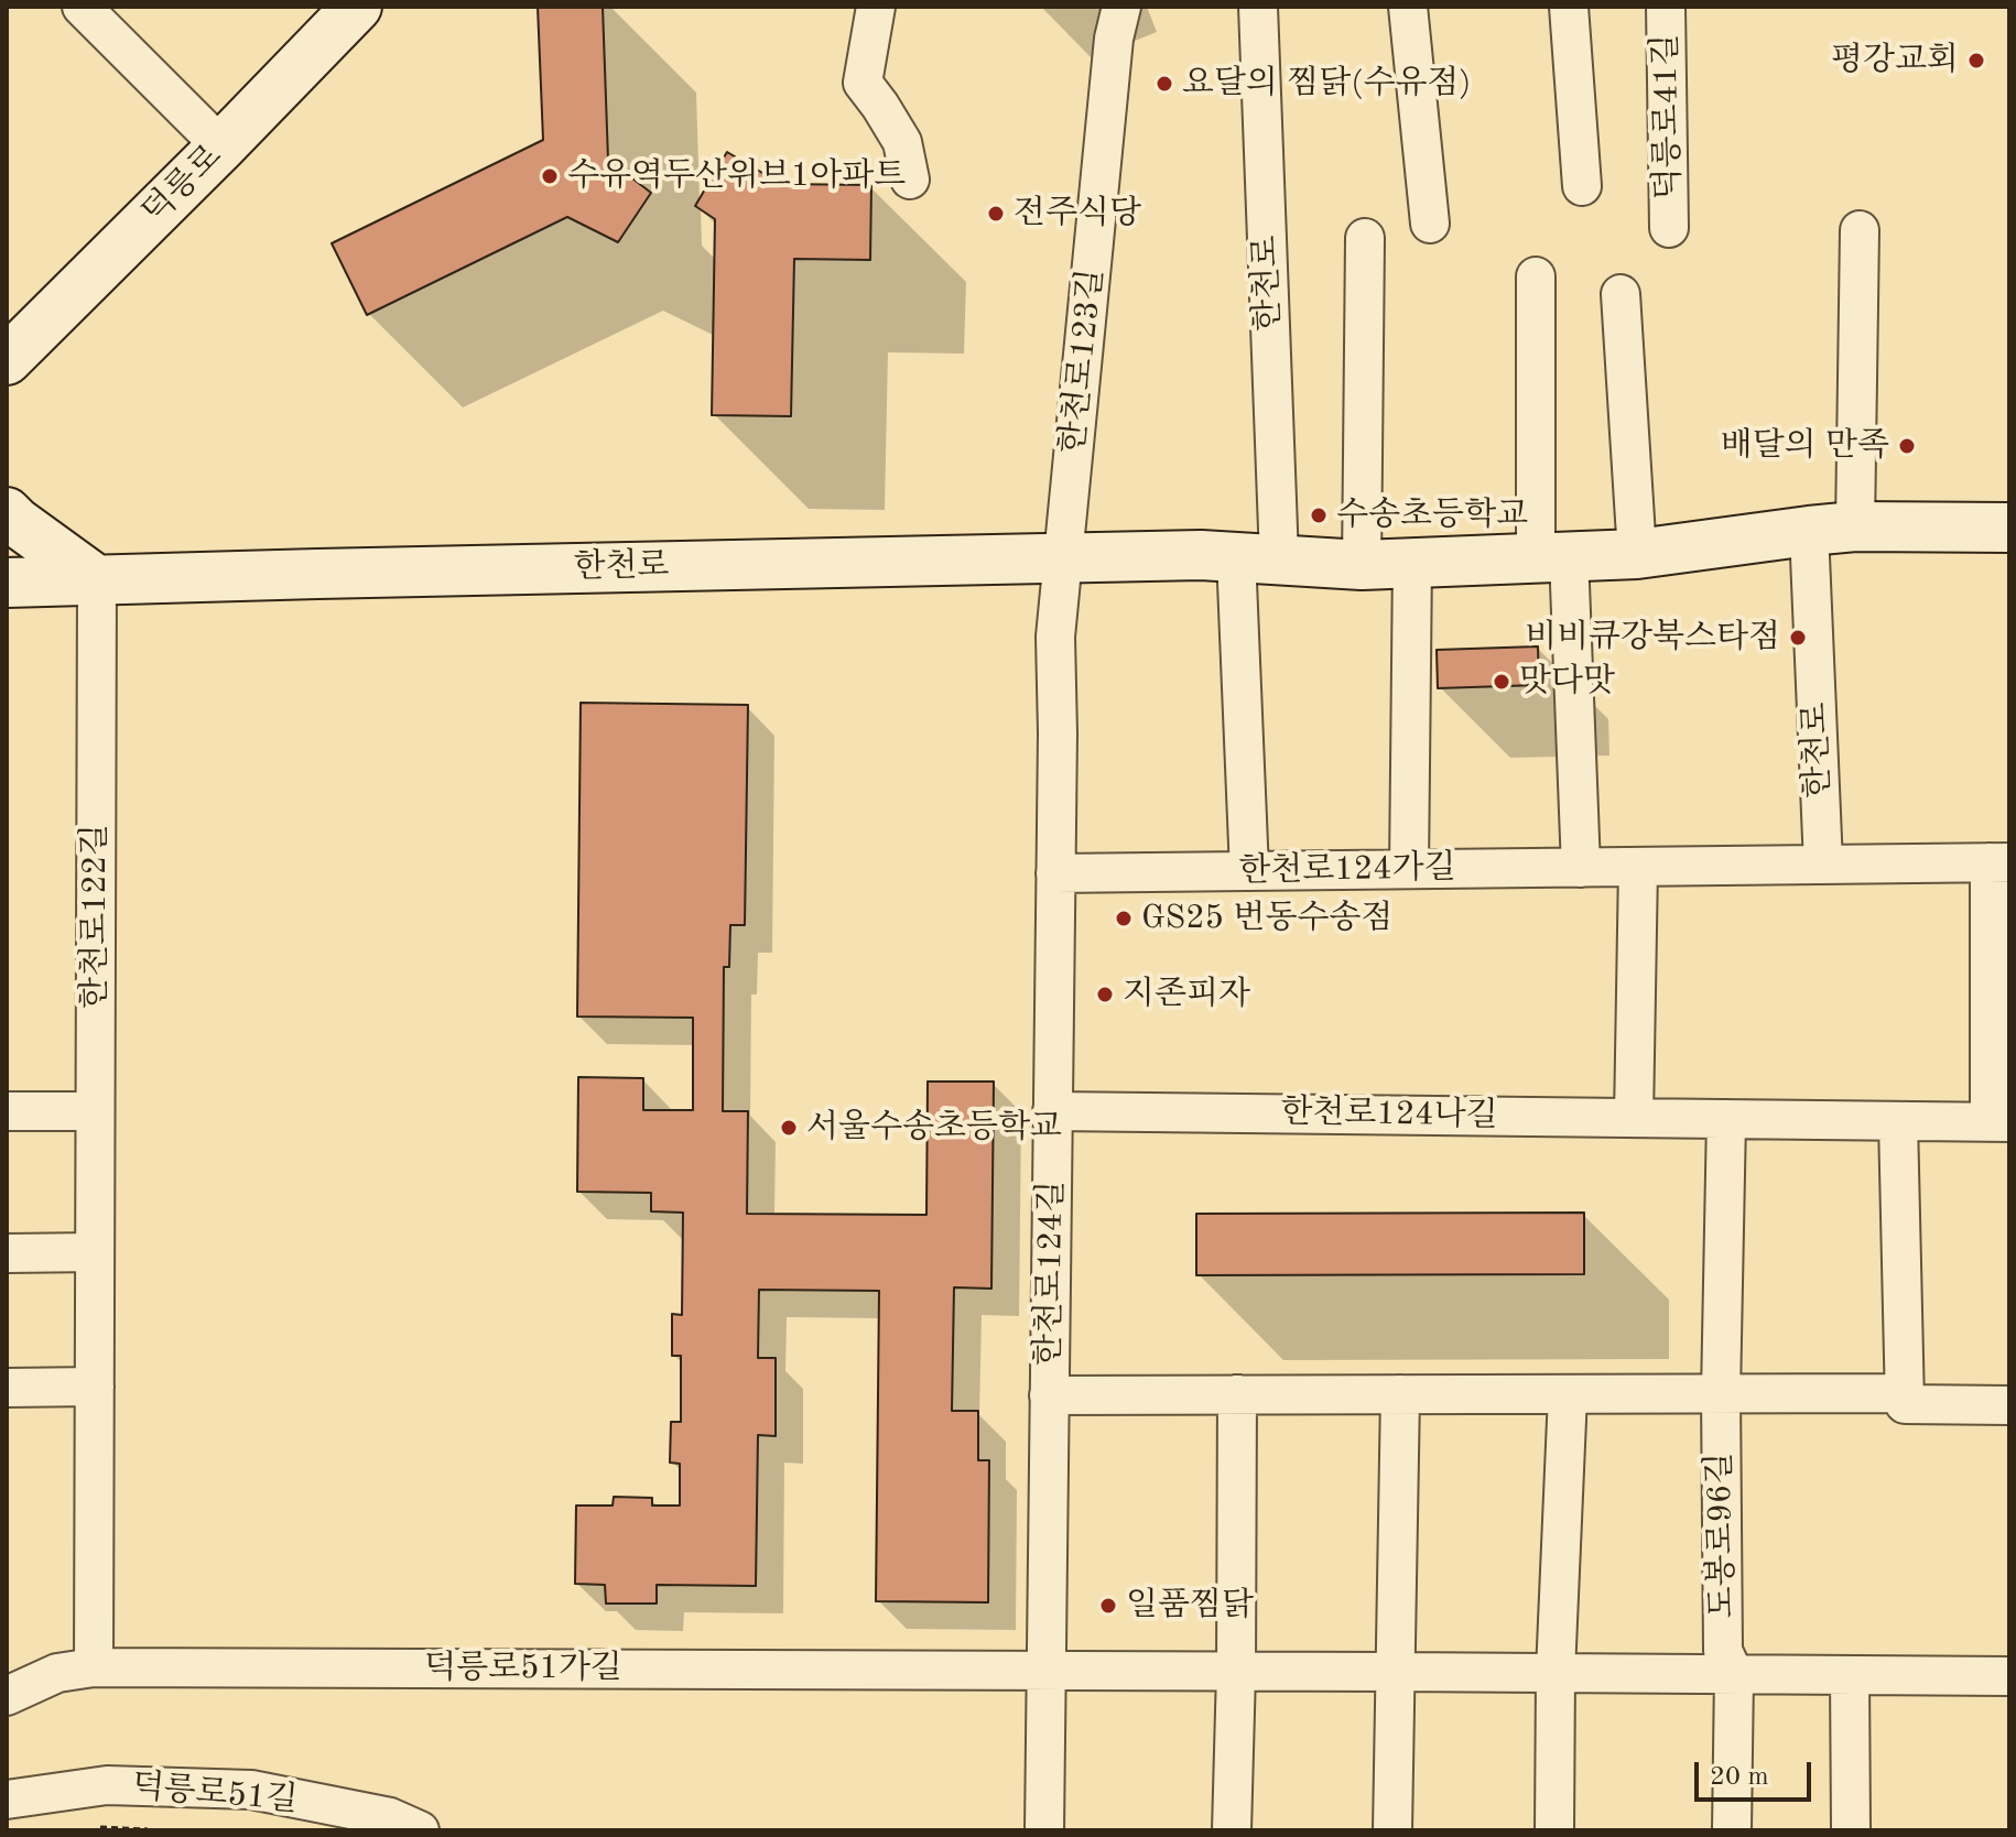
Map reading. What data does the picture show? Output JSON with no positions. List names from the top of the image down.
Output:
{
  "streets": {
    "main road": ["덕릉로", "한천로"],
    "street": [
      "덕릉로41길",
      "한천로123길",
      "한천로124가길",
      "한천로122길",
      "한천로124나길",
      "한천로124길",
      "도봉로96길",
      "덕릉로51가길",
      "덕릉로51길"
    ]
  },
  "crossings": [
    ["한천로", "한천로123길"],
    ["한천로", "한천로124가길"],
    ["한천로", "한천로122길"],
    ["한천로", "한천로124길"],
    ["한천로123길", "한천로124길"],
    ["한천로124가길", "한천로124나길"],
    ["한천로124가길", "한천로124길"],
    ["한천로122길", "덕릉로51가길"],
    ["한천로124나길", "한천로124길"],
    ["한천로124길", "덕릉로51가길"]
  ],
  "places": [
    "평강교회",
    "요달의 찜닭(수유점)",
    "수유역두산위브1아파트",
    "전주식당",
    "배달의 만족",
    "수송초등학교",
    "비비큐강북스타점",
    "맛다맛",
    "GS25 번동수송점",
    "지존피자",
    "서울수송초등학교",
    "일품찜닭"
  ],
  "scale_bar": "20 m"
}
